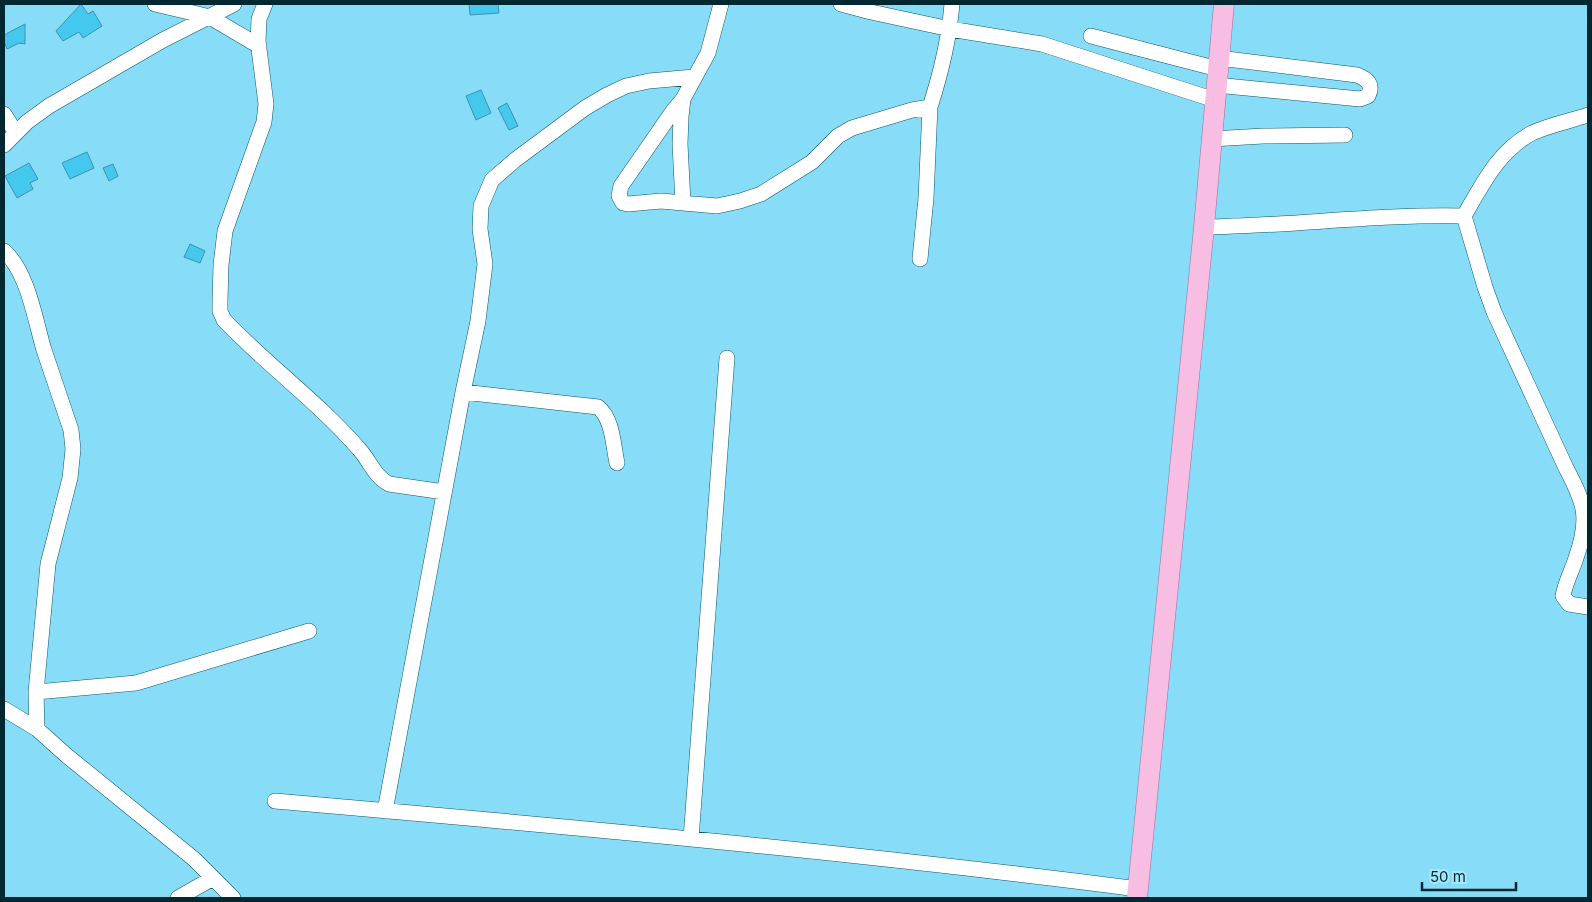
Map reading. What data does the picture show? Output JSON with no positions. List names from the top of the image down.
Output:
{
  "scale_bar": "50 m"
}
